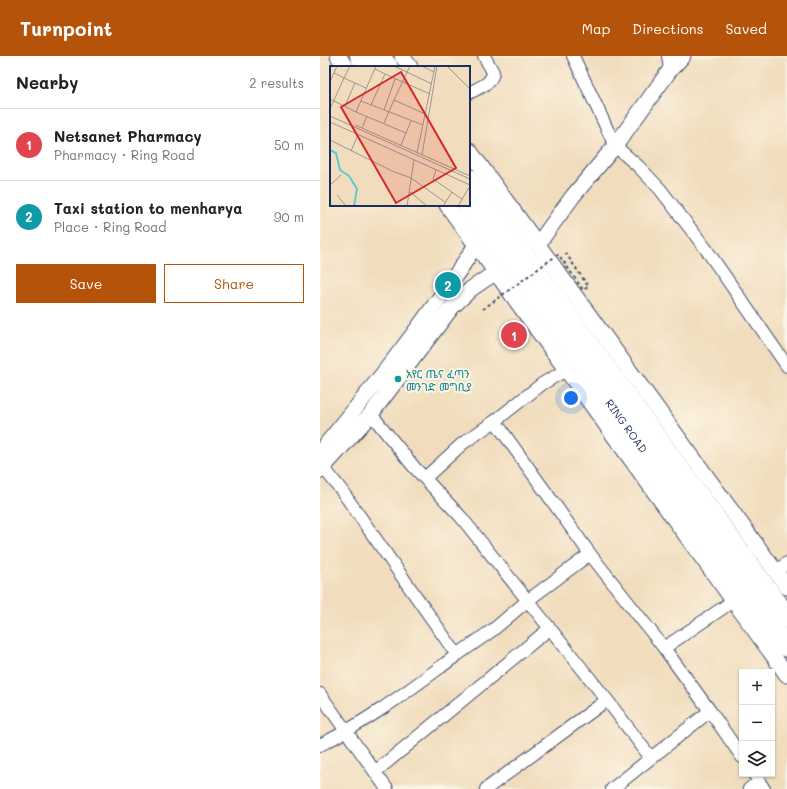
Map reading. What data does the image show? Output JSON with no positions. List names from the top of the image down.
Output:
{
  "streets": {
    "highway": ["RING ROAD"]
  },
  "places": ["አየር ጤና ፈጣን መንገድ መግቢያ"],
  "page": {
    "header": "Turnpoint",
    "nav": ["Map", "Directions", "Saved"],
    "heading": ["Nearby", "2 results"],
    "list": [
      {
        "mark": "1",
        "name": "Netsanet Pharmacy",
        "note": "Pharmacy · Ring Road",
        "value": "50 m"
      },
      {
        "mark": "2",
        "name": "Taxi station to menharya",
        "note": "Place · Ring Road",
        "value": "90 m"
      }
    ],
    "buttons": ["Save", "Share"],
    "pins": ["2", "1"],
    "map_buttons": ["+", "−"]
  }
}
